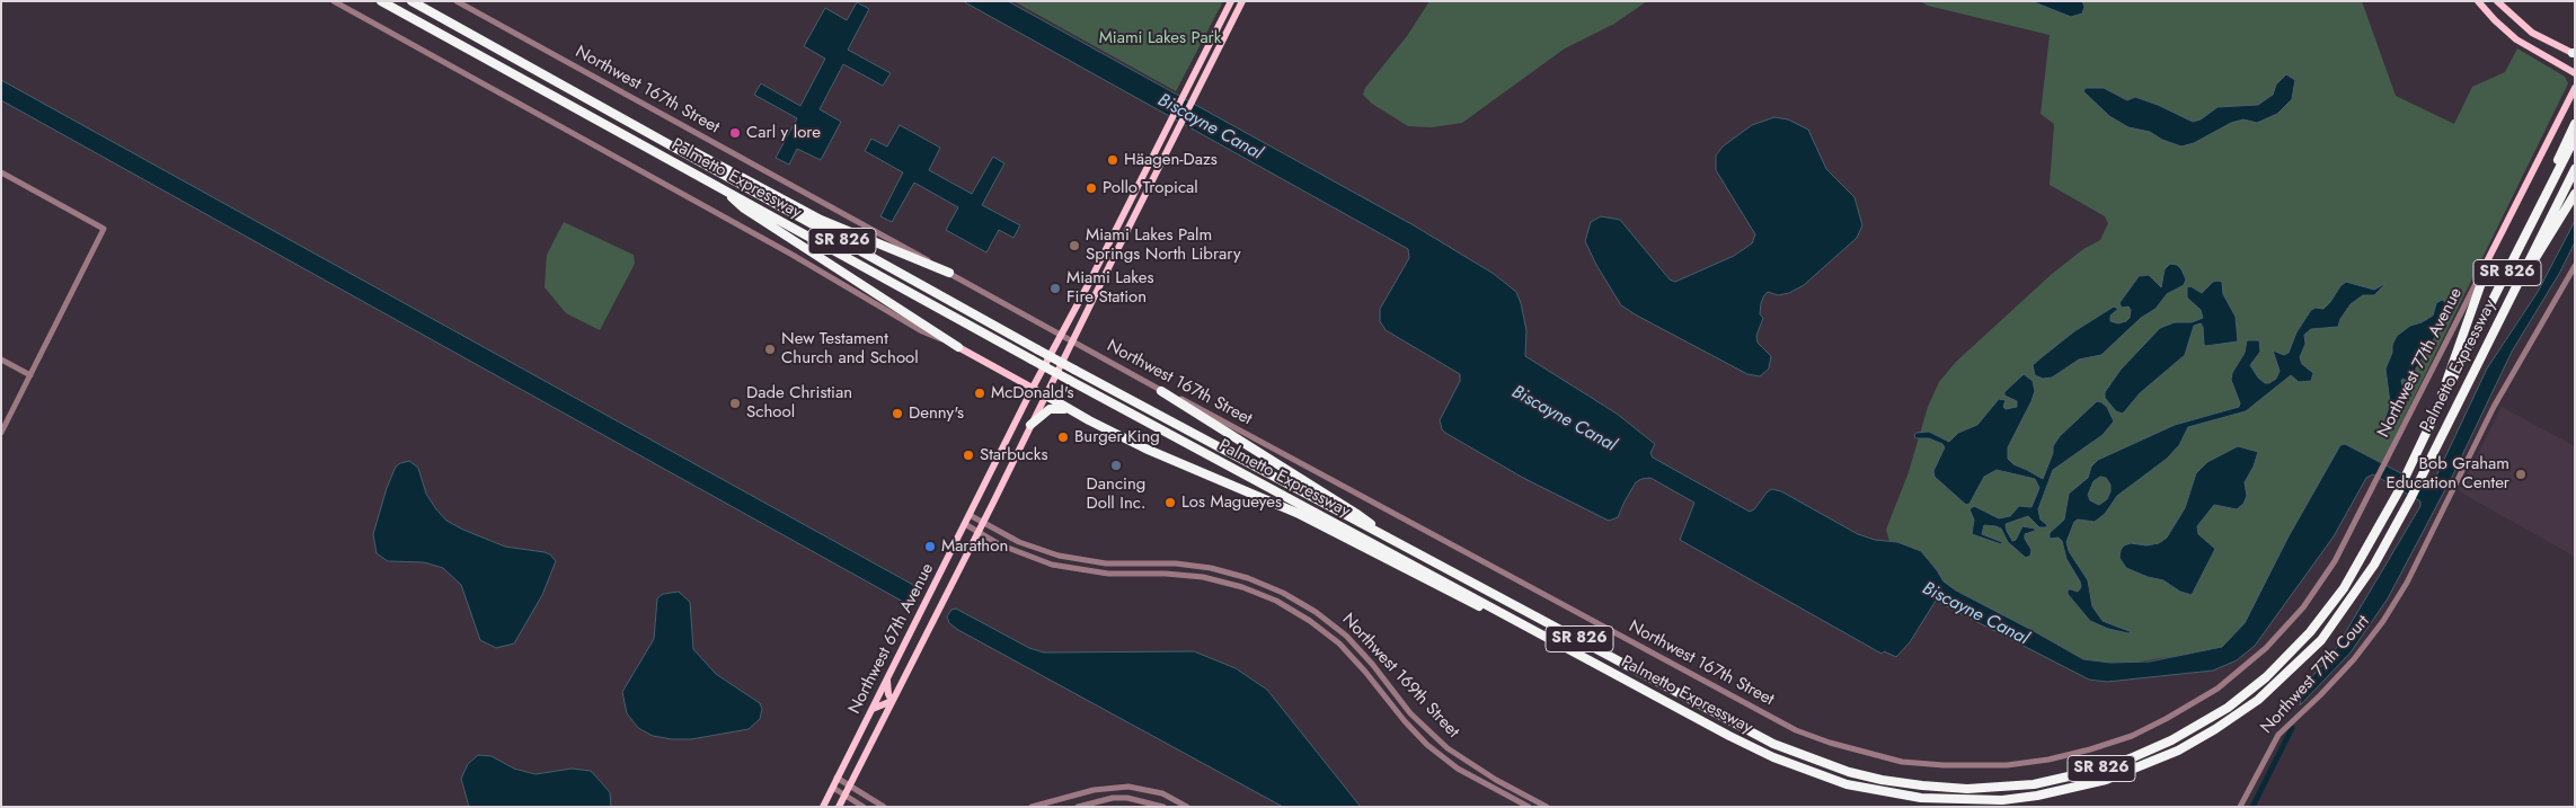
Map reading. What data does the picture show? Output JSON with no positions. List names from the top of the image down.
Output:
{
  "streets": {
    "highway": ["Palmetto Expressway", "SR 826"],
    "main road": ["Northwest 77th Avenue", "Northwest 67th Avenue"],
    "street": ["Northwest 167th Street", "Northwest 77th Court", "Northwest 169th Street"]
  },
  "crossings": [
    ["Northwest 167th Street", "Northwest 77th Avenue"],
    ["Northwest 167th Street", "Northwest 67th Avenue"],
    ["Northwest 67th Avenue", "Northwest 169th Street"]
  ],
  "water": ["Biscayne Canal"],
  "parks": ["Miami Lakes Park"],
  "places": [
    "Carl y lore",
    "Häagen-Dazs",
    "Pollo Tropical",
    "Miami Lakes Palm Springs North Library",
    "Miami Lakes Fire Station",
    "New Testament Church and School",
    "McDonald's",
    "Dade Christian School",
    "Denny's",
    "Burger King",
    "Starbucks",
    "Dancing Doll Inc.",
    "Bob Graham Education Center",
    "Los Magueyes",
    "Marathon"
  ]
}
